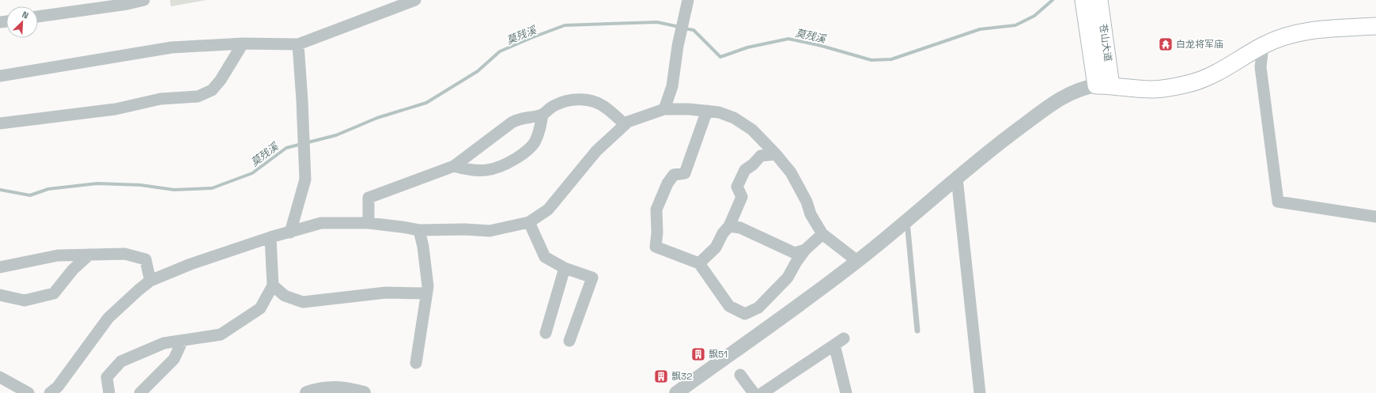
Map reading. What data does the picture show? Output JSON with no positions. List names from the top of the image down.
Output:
{
  "streets": {
    "main road": ["苍山大道"]
  },
  "water": ["莫残溪"],
  "places": {
    "temple": ["白龙将军庙"],
    "building": ["飘51", "飘32"]
  },
  "north": "top right"
}
